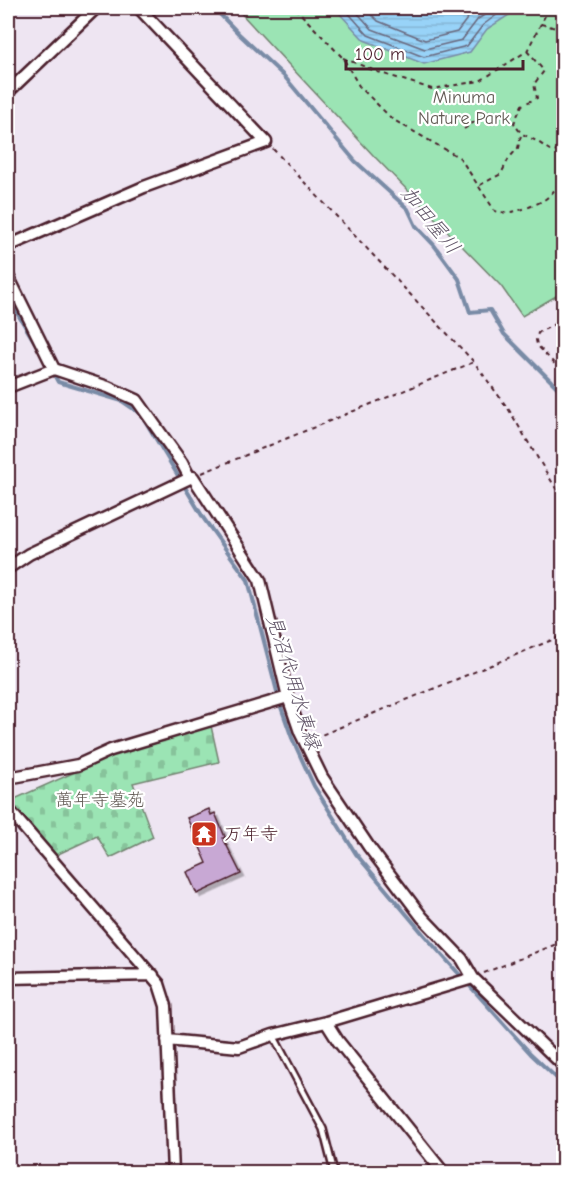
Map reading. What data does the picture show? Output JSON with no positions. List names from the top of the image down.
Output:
{
  "water": ["加田屋川", "見沼代用水東縁"],
  "parks": ["Minuma Nature Park", "萬年寺墓苑"],
  "places": {
    "temple": ["万年寺"]
  },
  "scale_bar": "100 m"
}
